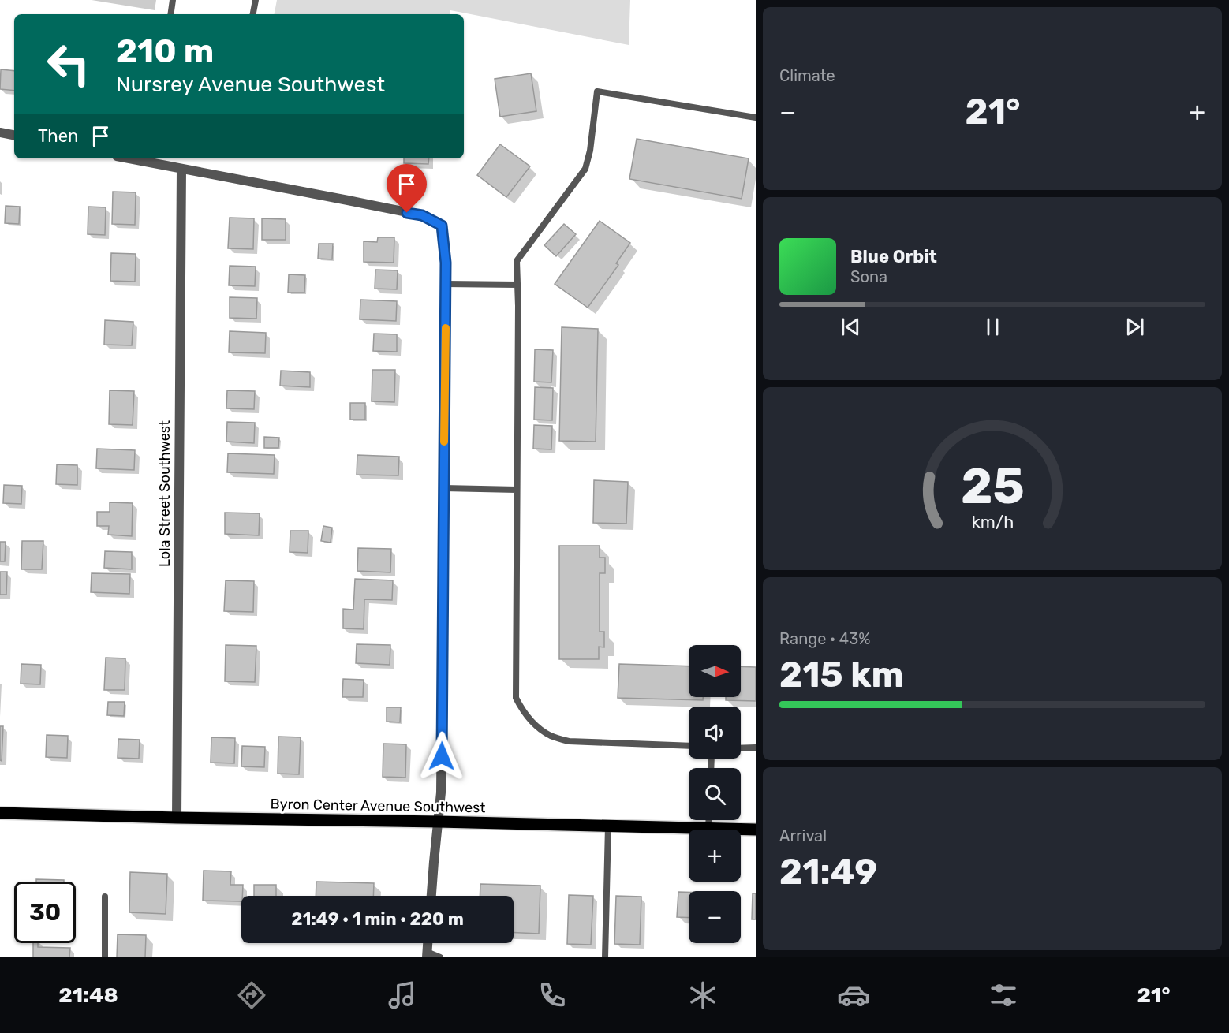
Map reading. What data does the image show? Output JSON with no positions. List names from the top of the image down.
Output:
{
  "streets": {
    "main road": ["Byron Center Avenue Southwest"],
    "street": ["Lola Street Southwest"]
  },
  "crossings": [
    ["Lola Street Southwest", "Byron Center Avenue Southwest"]
  ],
  "north": "right",
  "page": {
    "tile": [
      "Climate",
      ["Range · 43%", "215 km"],
      ["Arrival", "21:49"]
    ],
    "turn": ["210 m", "Nursrey Avenue Southwest"],
    "heat": ["−", "21°", "+"],
    "then": "Then",
    "song": ["Blue Orbit", "Sona"],
    "map_buttons": ["+", "−"],
    "limit": "30",
    "trip": "21:49 · 1 min · 220 m",
    "tabs": ["21:48", "21°"],
    "gauge": ["25", "km/h"]
  }
}
